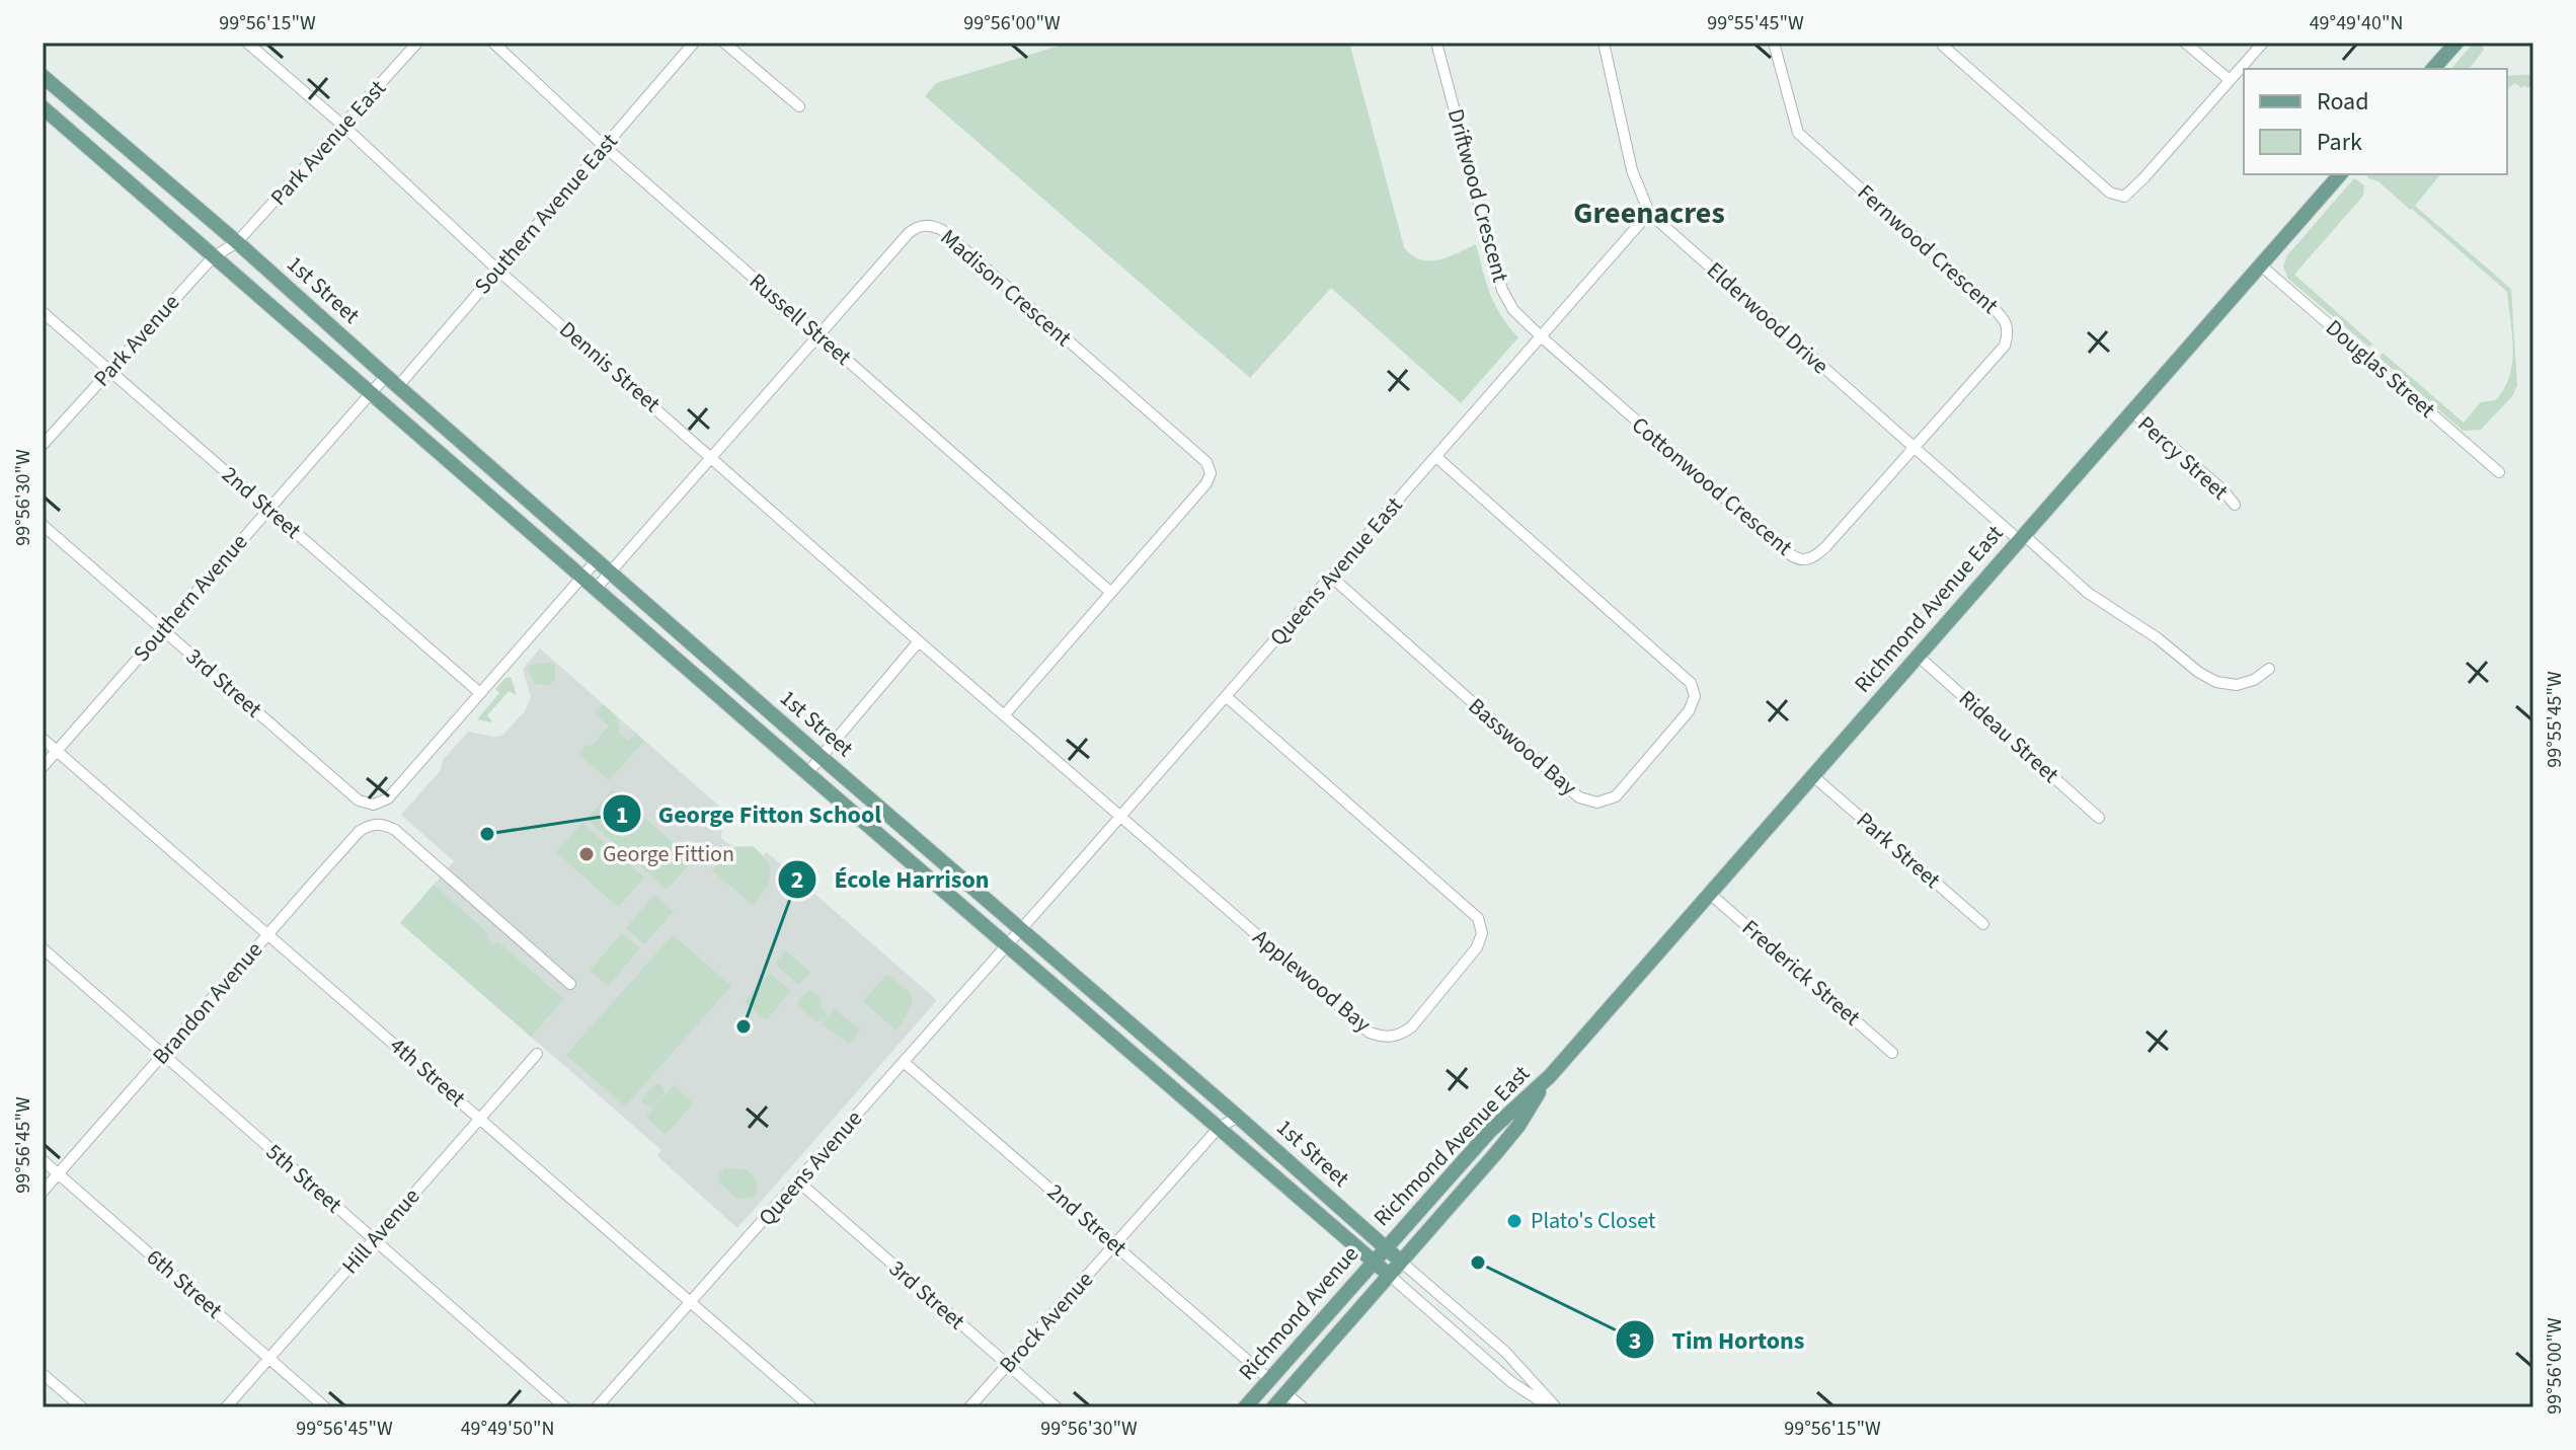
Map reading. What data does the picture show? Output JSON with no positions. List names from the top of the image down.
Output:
{
  "streets": {
    "main road": ["1st Street", "Richmond Avenue East", "Richmond Avenue"],
    "street": [
      "Park Avenue East",
      "Driftwood Crescent",
      "Southern Avenue East",
      "Fernwood Crescent",
      "Madison Crescent",
      "Elderwood Drive",
      "Russell Street",
      "Park Avenue",
      "Dennis Street",
      "Douglas Street",
      "Percy Street",
      "Cottonwood Crescent",
      "2nd Street",
      "Queens Avenue East",
      "Southern Avenue",
      "3rd Street",
      "Rideau Street",
      "Basswood Bay",
      "Park Street",
      "Frederick Street",
      "Applewood Bay",
      "Brandon Avenue",
      "4th Street",
      "Queens Avenue",
      "5th Street",
      "Hill Avenue",
      "6th Street",
      "Brock Avenue"
    ]
  },
  "crossings": [
    ["Park Avenue East", "1st Street"],
    ["Park Avenue East", "Park Avenue"],
    ["Park Avenue East", "Dennis Street"],
    ["Driftwood Crescent", "Cottonwood Crescent"],
    ["Driftwood Crescent", "Queens Avenue East"],
    ["Southern Avenue East", "1st Street"],
    ["Southern Avenue East", "Russell Street"],
    ["Southern Avenue East", "Dennis Street"],
    ["Fernwood Crescent", "Elderwood Drive"],
    ["Fernwood Crescent", "Cottonwood Crescent"],
    ["Madison Crescent", "1st Street"],
    ["Madison Crescent", "Russell Street"],
    ["Madison Crescent", "Dennis Street"],
    ["1st Street", "Park Avenue"],
    ["1st Street", "Queens Avenue East"],
    ["1st Street", "Southern Avenue"],
    ["1st Street", "Richmond Avenue East"],
    ["1st Street", "Queens Avenue"],
    ["1st Street", "Richmond Avenue"],
    ["1st Street", "Brock Avenue"],
    ["Elderwood Drive", "Cottonwood Crescent"],
    ["Elderwood Drive", "Queens Avenue East"],
    ["Elderwood Drive", "Richmond Avenue East"],
    ["Park Avenue", "2nd Street"],
    ["Dennis Street", "Queens Avenue East"],
    ["Dennis Street", "Applewood Bay"],
    ["Douglas Street", "Richmond Avenue East"],
    ["Percy Street", "Richmond Avenue East"],
    ["Cottonwood Crescent", "Queens Avenue East"],
    ["2nd Street", "Southern Avenue"],
    ["2nd Street", "3rd Street"],
    ["2nd Street", "Queens Avenue"],
    ["2nd Street", "Richmond Avenue"],
    ["2nd Street", "Brock Avenue"],
    ["Queens Avenue East", "Basswood Bay"],
    ["Queens Avenue East", "Applewood Bay"],
    ["Queens Avenue East", "Queens Avenue"],
    ["Southern Avenue", "3rd Street"],
    ["Southern Avenue", "4th Street"],
    ["Richmond Avenue East", "Rideau Street"],
    ["Richmond Avenue East", "Park Street"],
    ["Richmond Avenue East", "Frederick Street"],
    ["Richmond Avenue East", "Richmond Avenue"],
    ["3rd Street", "Queens Avenue"],
    ["3rd Street", "Brock Avenue"],
    ["Brandon Avenue", "4th Street"],
    ["Brandon Avenue", "5th Street"],
    ["Brandon Avenue", "6th Street"],
    ["4th Street", "Queens Avenue"],
    ["4th Street", "Hill Avenue"],
    ["5th Street", "Hill Avenue"],
    ["Hill Avenue", "6th Street"]
  ],
  "districts": ["Greenacres"],
  "places": [
    "George Fitton School",
    "George Fittion",
    "École Harrison",
    "Plato's Closet",
    "Tim Hortons"
  ],
  "legend": ["Road", "Park"],
  "coordinates": [
    "99°56'15\"W",
    "99°56'00\"W",
    "99°55'45\"W",
    "49°49'40\"N",
    "99°56'30\"W",
    "99°56'45\"W",
    "49°49'50\"N"
  ]
}
